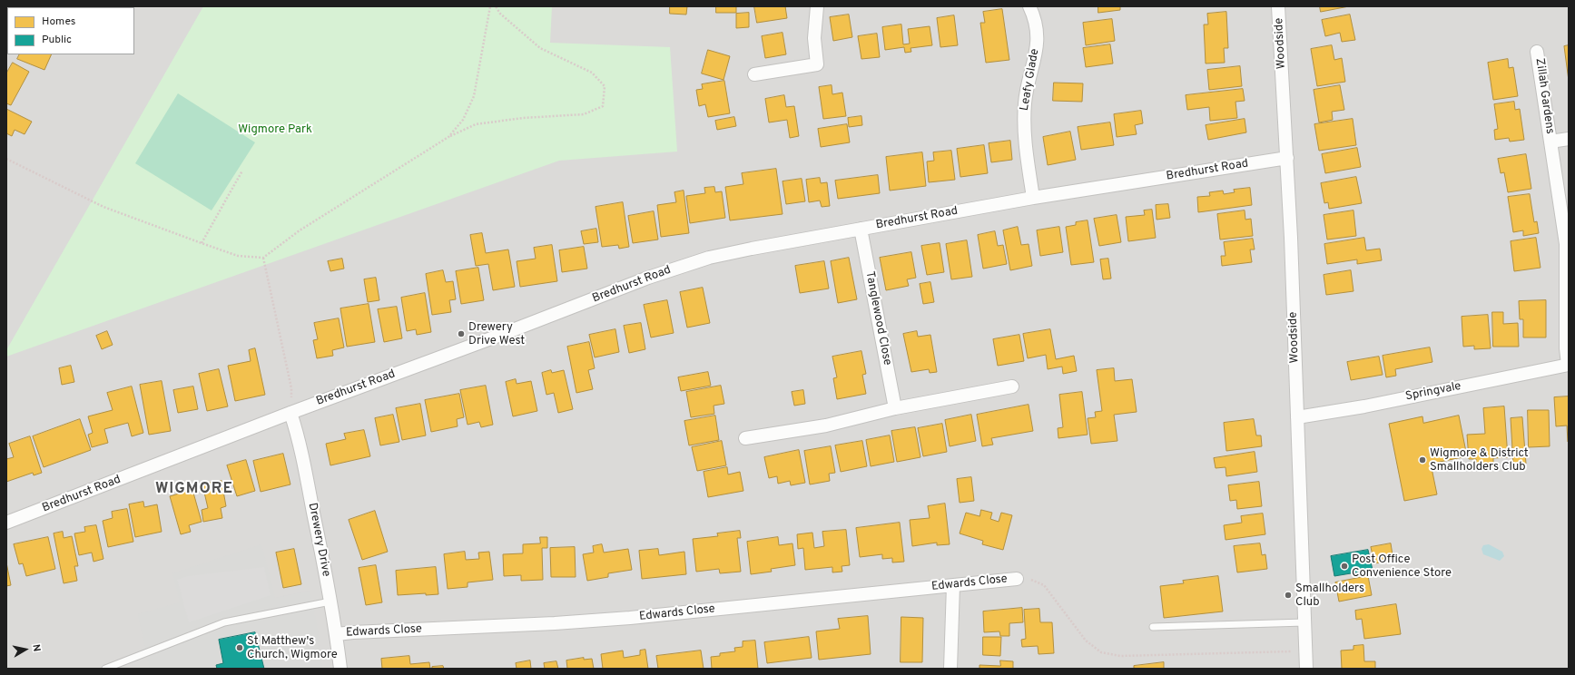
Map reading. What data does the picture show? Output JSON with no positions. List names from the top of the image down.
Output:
{
  "streets": {
    "street": [
      "Woodside",
      "Leafy Glade",
      "Zillah Gardens",
      "Bredhurst Road",
      "Tanglewood Close",
      "Springvale",
      "Drewery Drive",
      "Edwards Close"
    ]
  },
  "crossings": [
    ["Woodside", "Bredhurst Road"],
    ["Woodside", "Springvale"],
    ["Leafy Glade", "Bredhurst Road"],
    ["Zillah Gardens", "Springvale"],
    ["Bredhurst Road", "Tanglewood Close"],
    ["Bredhurst Road", "Drewery Drive"],
    ["Drewery Drive", "Edwards Close"]
  ],
  "districts": ["WIGMORE"],
  "parks": ["Wigmore Park"],
  "places": [
    "Drewery Drive West",
    "Wigmore & District Smallholders Club",
    "Post Office Convenience Store",
    "Smallholders Club",
    "St Matthew's Church, Wigmore"
  ],
  "legend": ["Homes", "Public"],
  "north": "right"
}
